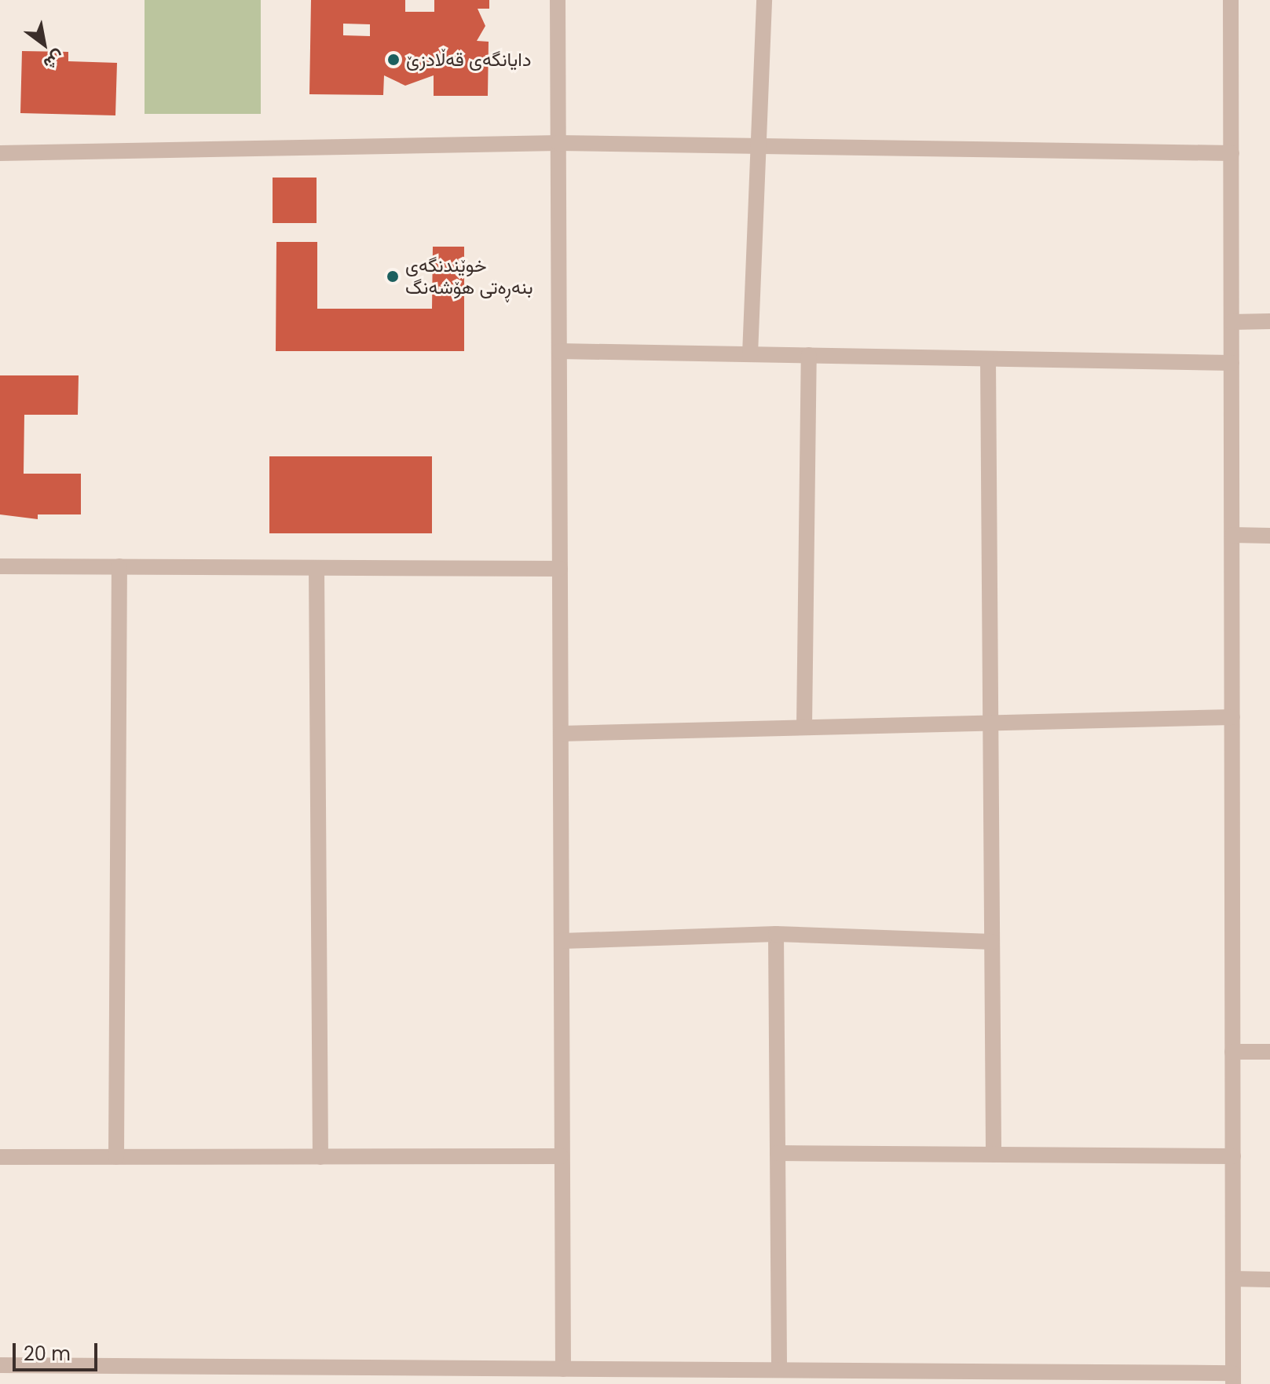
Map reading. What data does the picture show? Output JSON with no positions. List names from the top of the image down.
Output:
{
  "places": ["دایانگەی قەڵادزێ", "خوێندنگەی بنەڕەتی هۆشەنگ"],
  "scale_bar": "20 m",
  "north": "bottom right"
}
